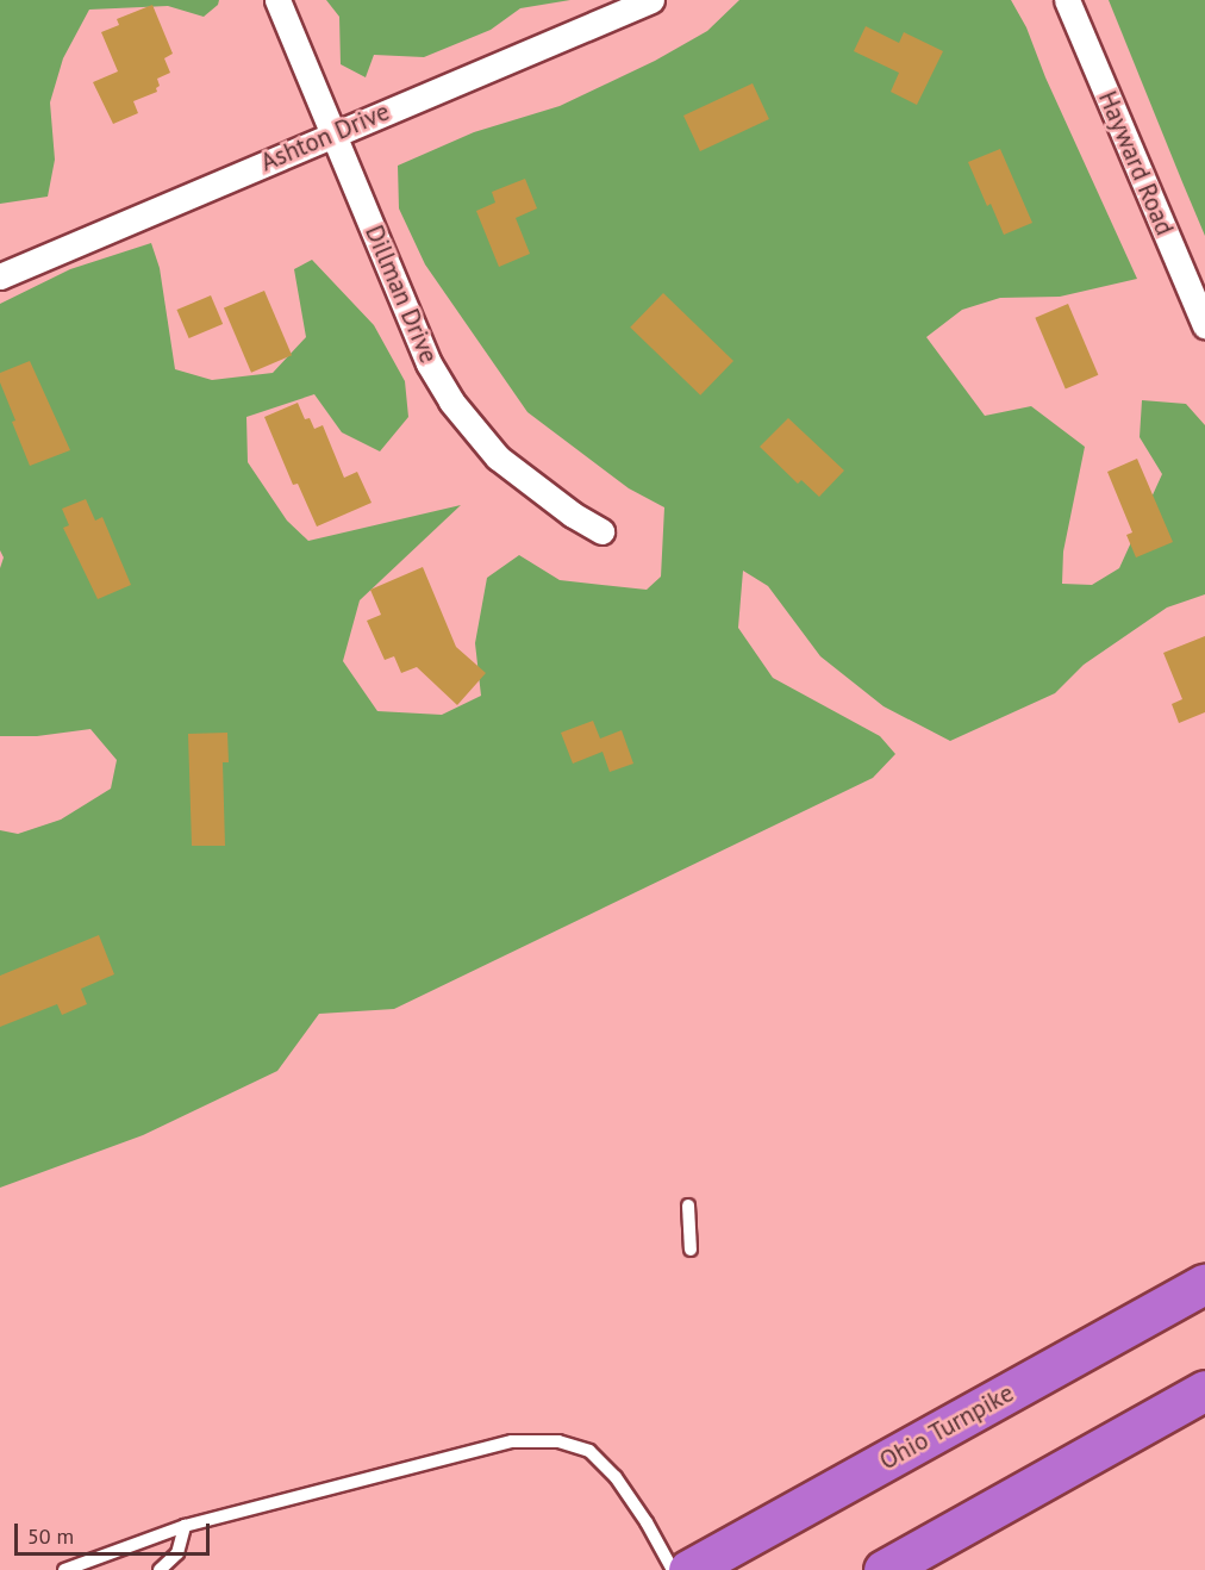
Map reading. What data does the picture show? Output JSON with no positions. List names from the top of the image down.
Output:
{
  "streets": {
    "highway": ["Ohio Turnpike"],
    "street": ["Ashton Drive", "Hayward Road", "Dillman Drive"]
  },
  "crossings": [
    ["Ashton Drive", "Dillman Drive"]
  ],
  "scale_bar": "50 m"
}
